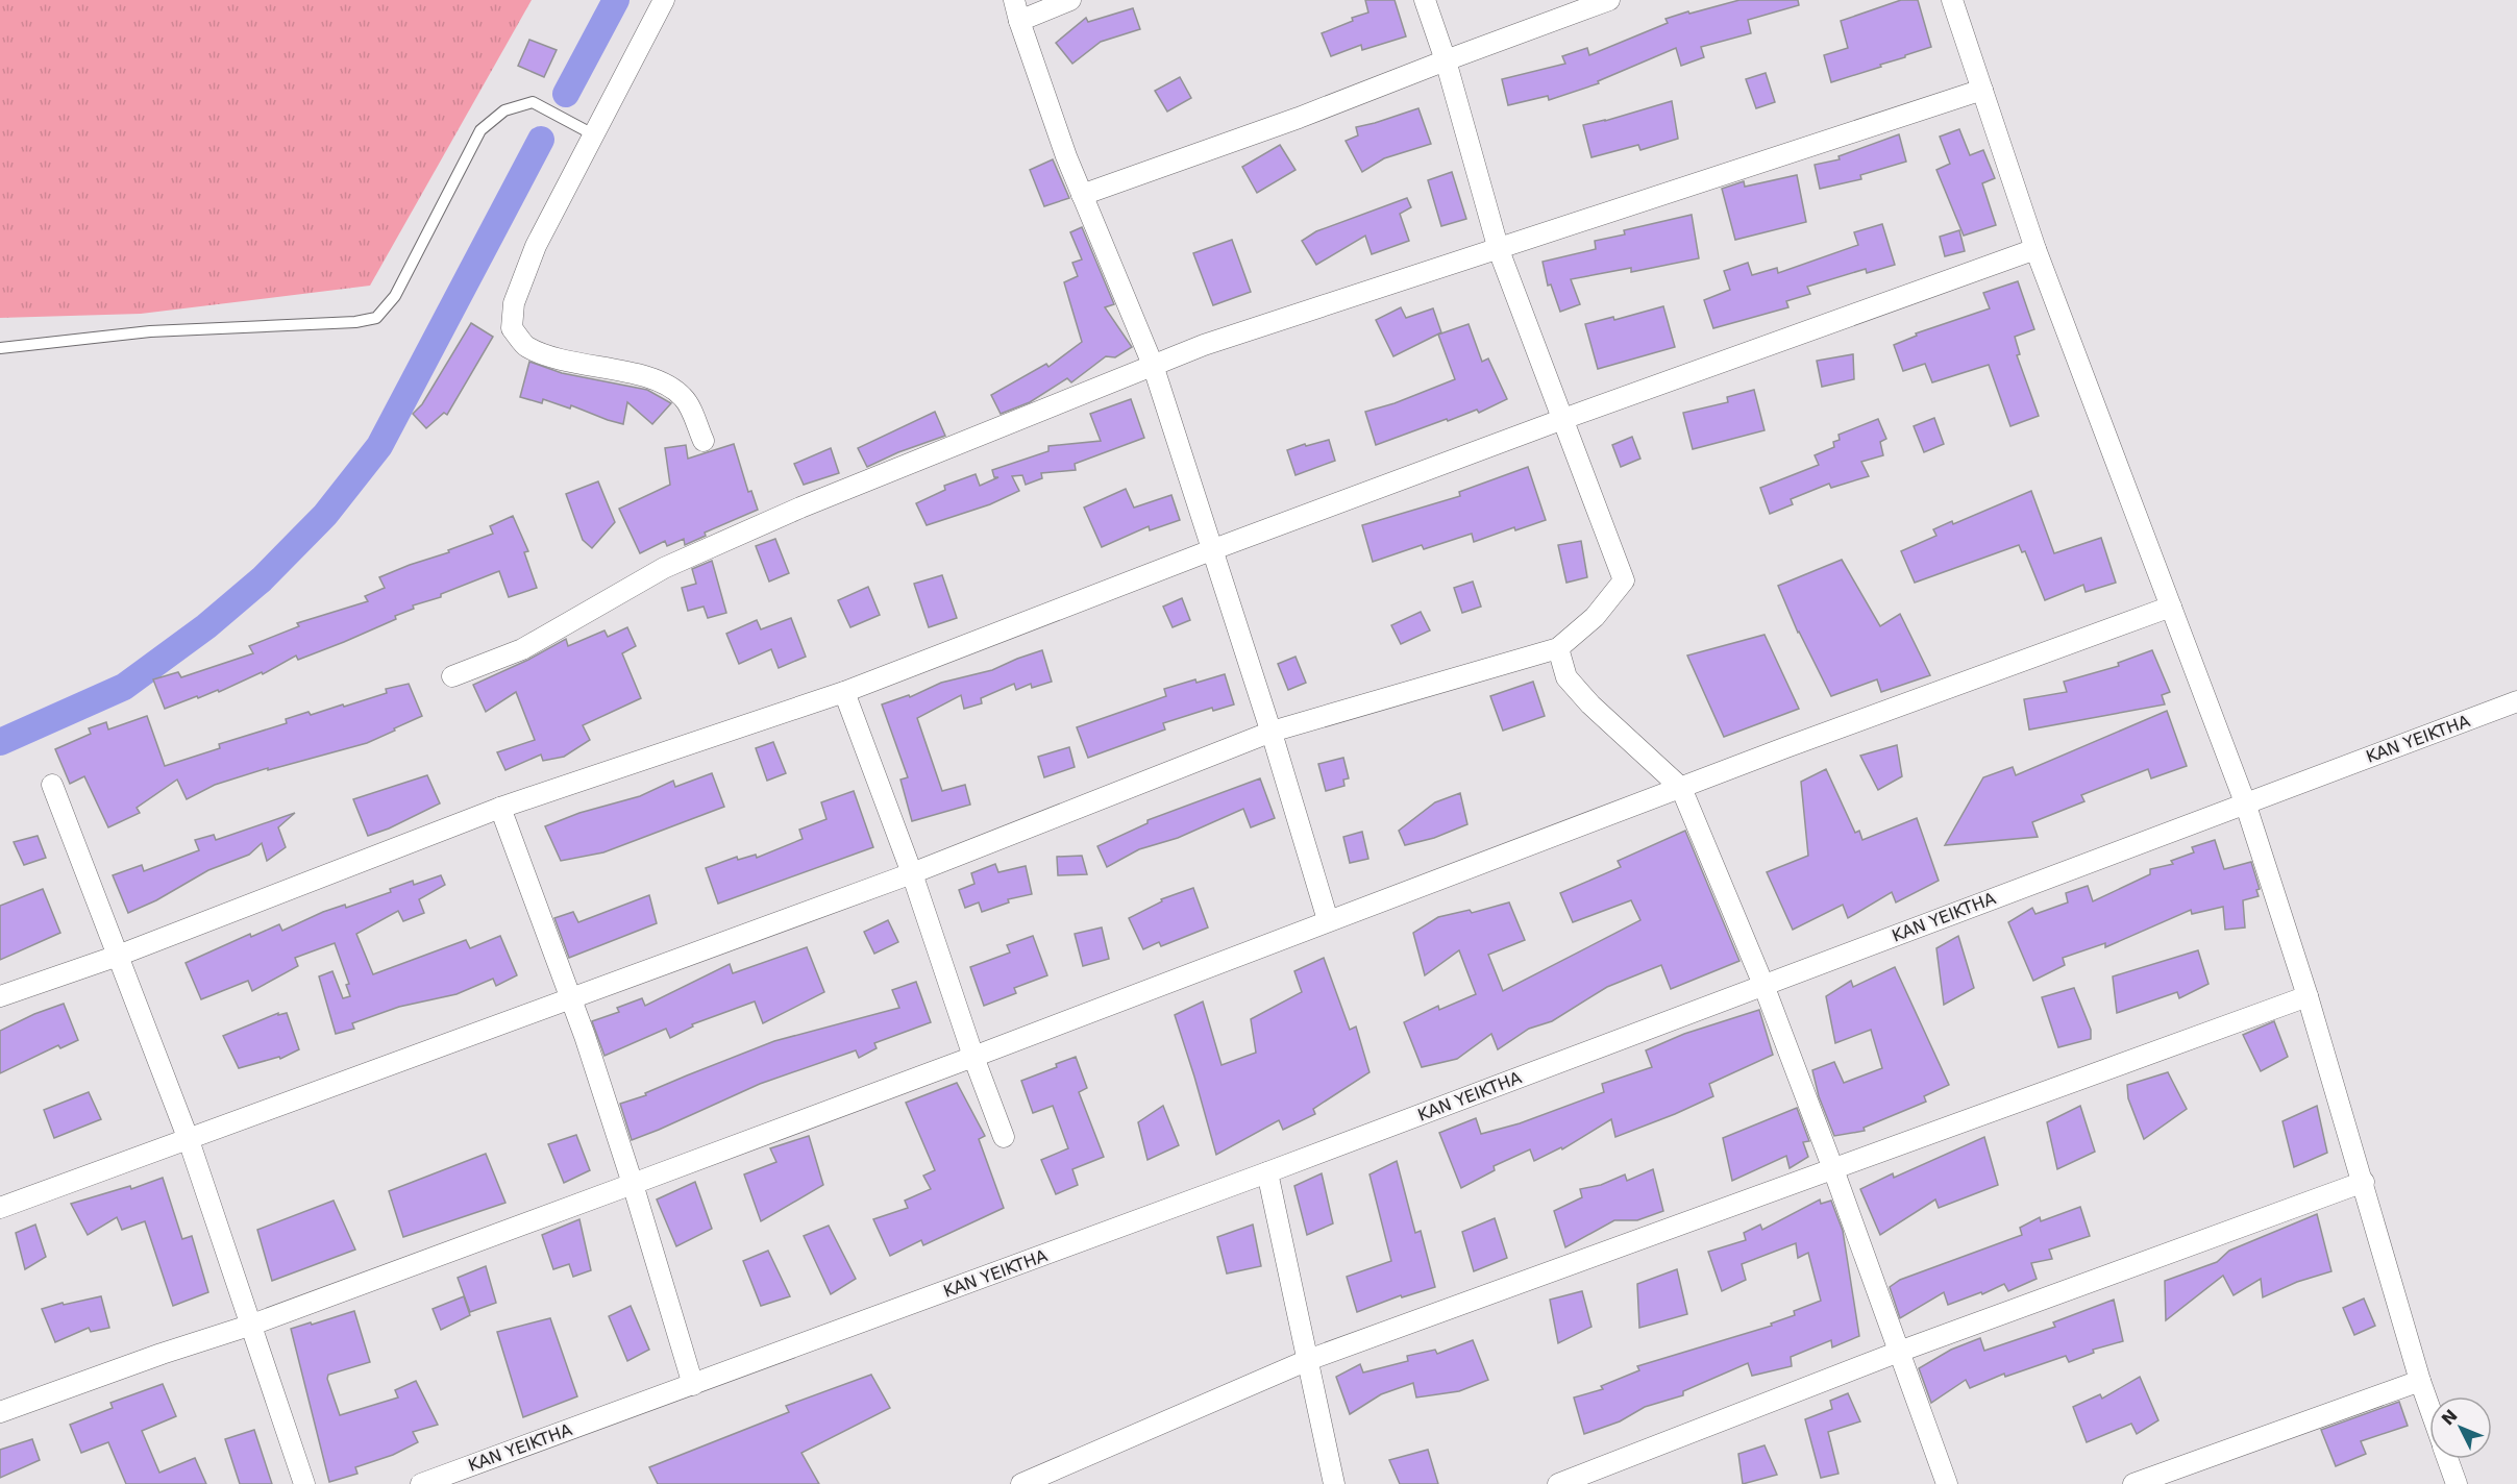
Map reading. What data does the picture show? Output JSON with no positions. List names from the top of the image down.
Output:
{
  "streets": {
    "street": ["KAN YEIKTHA"]
  },
  "north": "top left"
}
